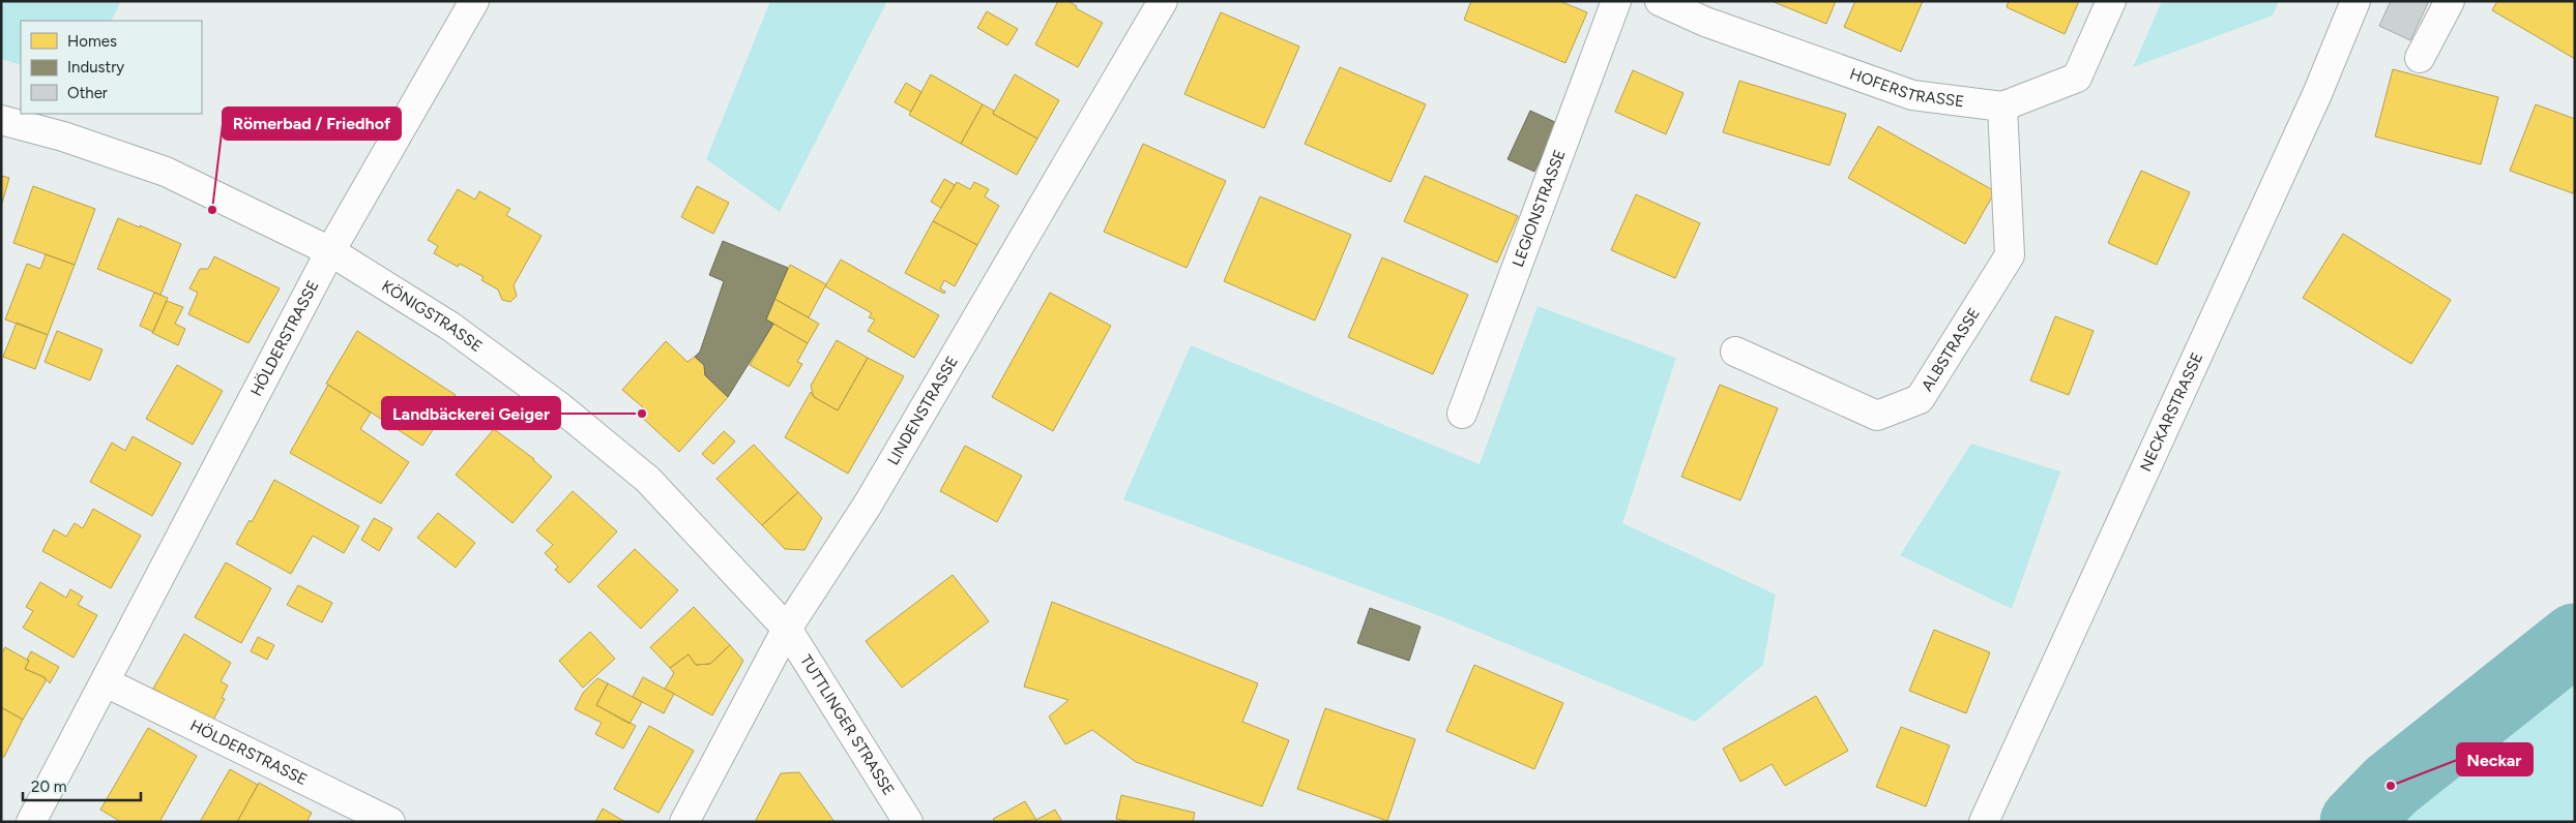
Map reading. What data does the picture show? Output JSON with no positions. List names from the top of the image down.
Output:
{
  "streets": {
    "street": [
      "HOFERSTRASSE",
      "LEGIONSTRASSE",
      "KÖNIGSTRASSE",
      "HÖLDERSTRASSE",
      "ALBSTRASSE",
      "LINDENSTRASSE",
      "NECKARSTRASSE",
      "TUTTLINGER STRASSE"
    ]
  },
  "crossings": [
    ["HOFERSTRASSE", "ALBSTRASSE"],
    ["KÖNIGSTRASSE", "HÖLDERSTRASSE"],
    ["KÖNIGSTRASSE", "LINDENSTRASSE"],
    ["KÖNIGSTRASSE", "TUTTLINGER STRASSE"],
    ["LINDENSTRASSE", "TUTTLINGER STRASSE"]
  ],
  "places": ["Römerbad / Friedhof", "Landbäckerei Geiger", "Neckar"],
  "legend": ["Homes", "Industry", "Other"],
  "scale_bar": "20 m"
}
